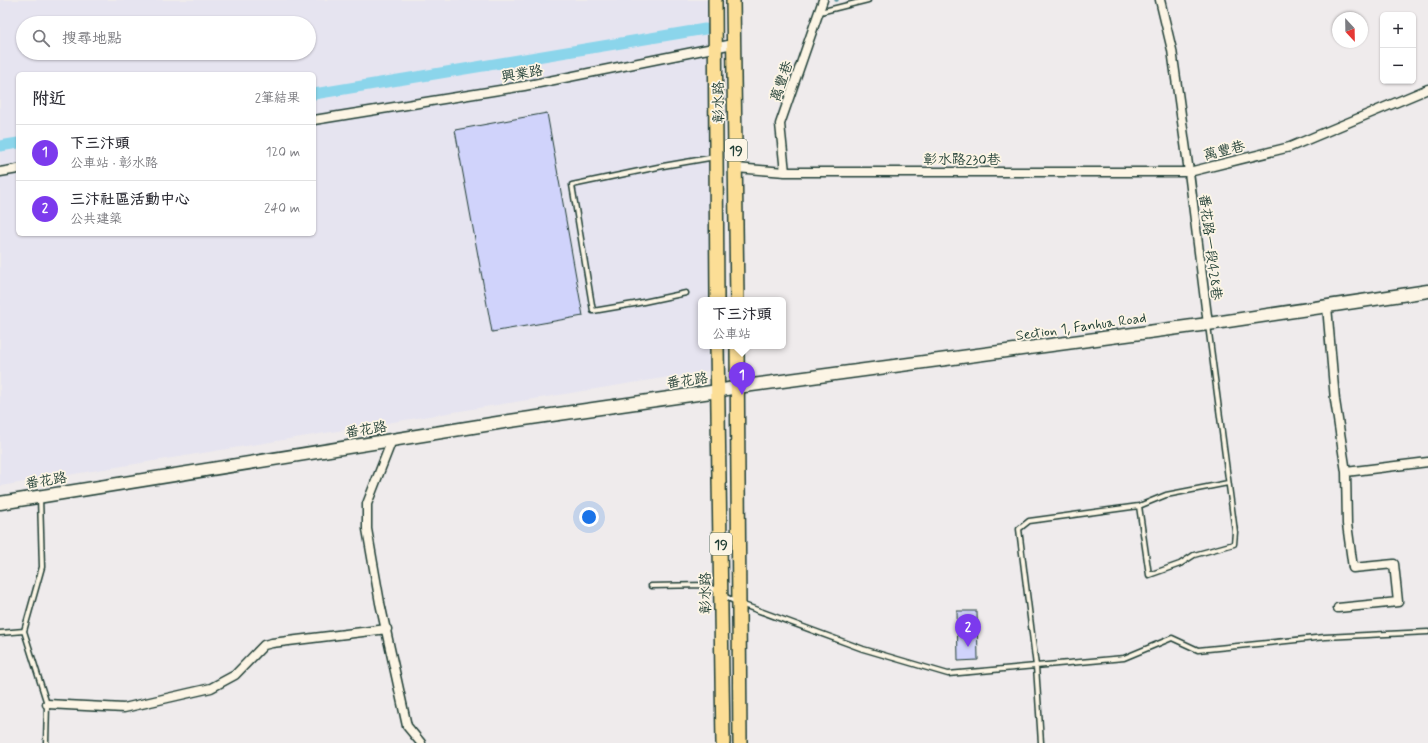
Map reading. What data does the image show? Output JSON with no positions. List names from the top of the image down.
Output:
{
  "streets": {
    "main road": [
      "彰水路",
      "19",
      "Section 1, Fanhua Road",
      "番花路"
    ],
    "street": [
      "興業路",
      "萬豐巷",
      "彰水路230巷",
      "番花路一段428巷"
    ]
  },
  "crossings": [
    ["興業路", "彰水路"],
    ["萬豐巷", "彰水路230巷"],
    ["萬豐巷", "番花路一段428巷"],
    ["彰水路", "彰水路230巷"],
    ["彰水路", "番花路"],
    ["19", "Section 1, Fanhua Road"],
    ["19", "番花路"],
    ["彰水路230巷", "番花路一段428巷"],
    ["番花路一段428巷", "Section 1, Fanhua Road"],
    ["Section 1, Fanhua Road", "番花路"]
  ],
  "north": "bottom",
  "page": {
    "map_buttons": ["+", "−"],
    "search": "搜尋地點",
    "heading": ["附近", "2筆結果"],
    "list": [
      {
        "mark": "1",
        "name": "下三汴頭",
        "note": "公車站 · 彰水路",
        "value": "120 m"
      },
      {
        "mark": "2",
        "name": "三汴社區活動中心",
        "note": "公共建築",
        "value": "240 m"
      }
    ],
    "popup": ["下三汴頭", "公車站"],
    "pins": ["1", "2"]
  }
}
